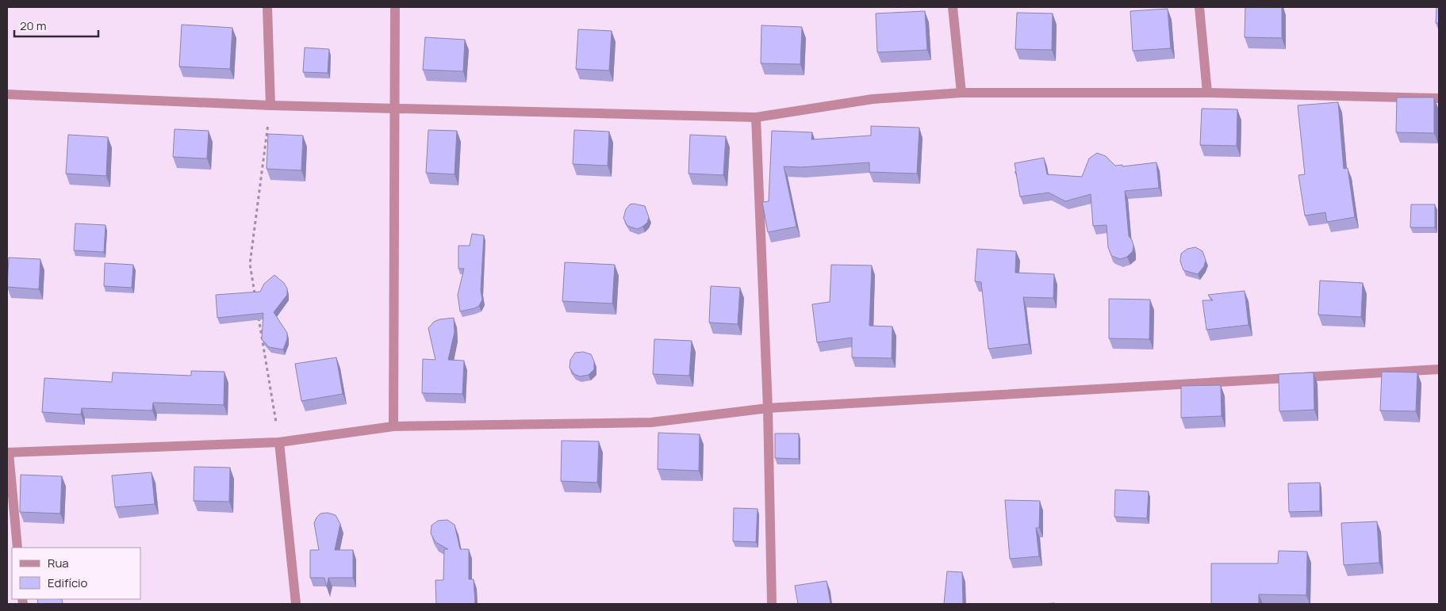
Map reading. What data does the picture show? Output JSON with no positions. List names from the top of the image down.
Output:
{
  "legend": ["Rua", "Edifício"],
  "scale_bar": "20 m"
}
